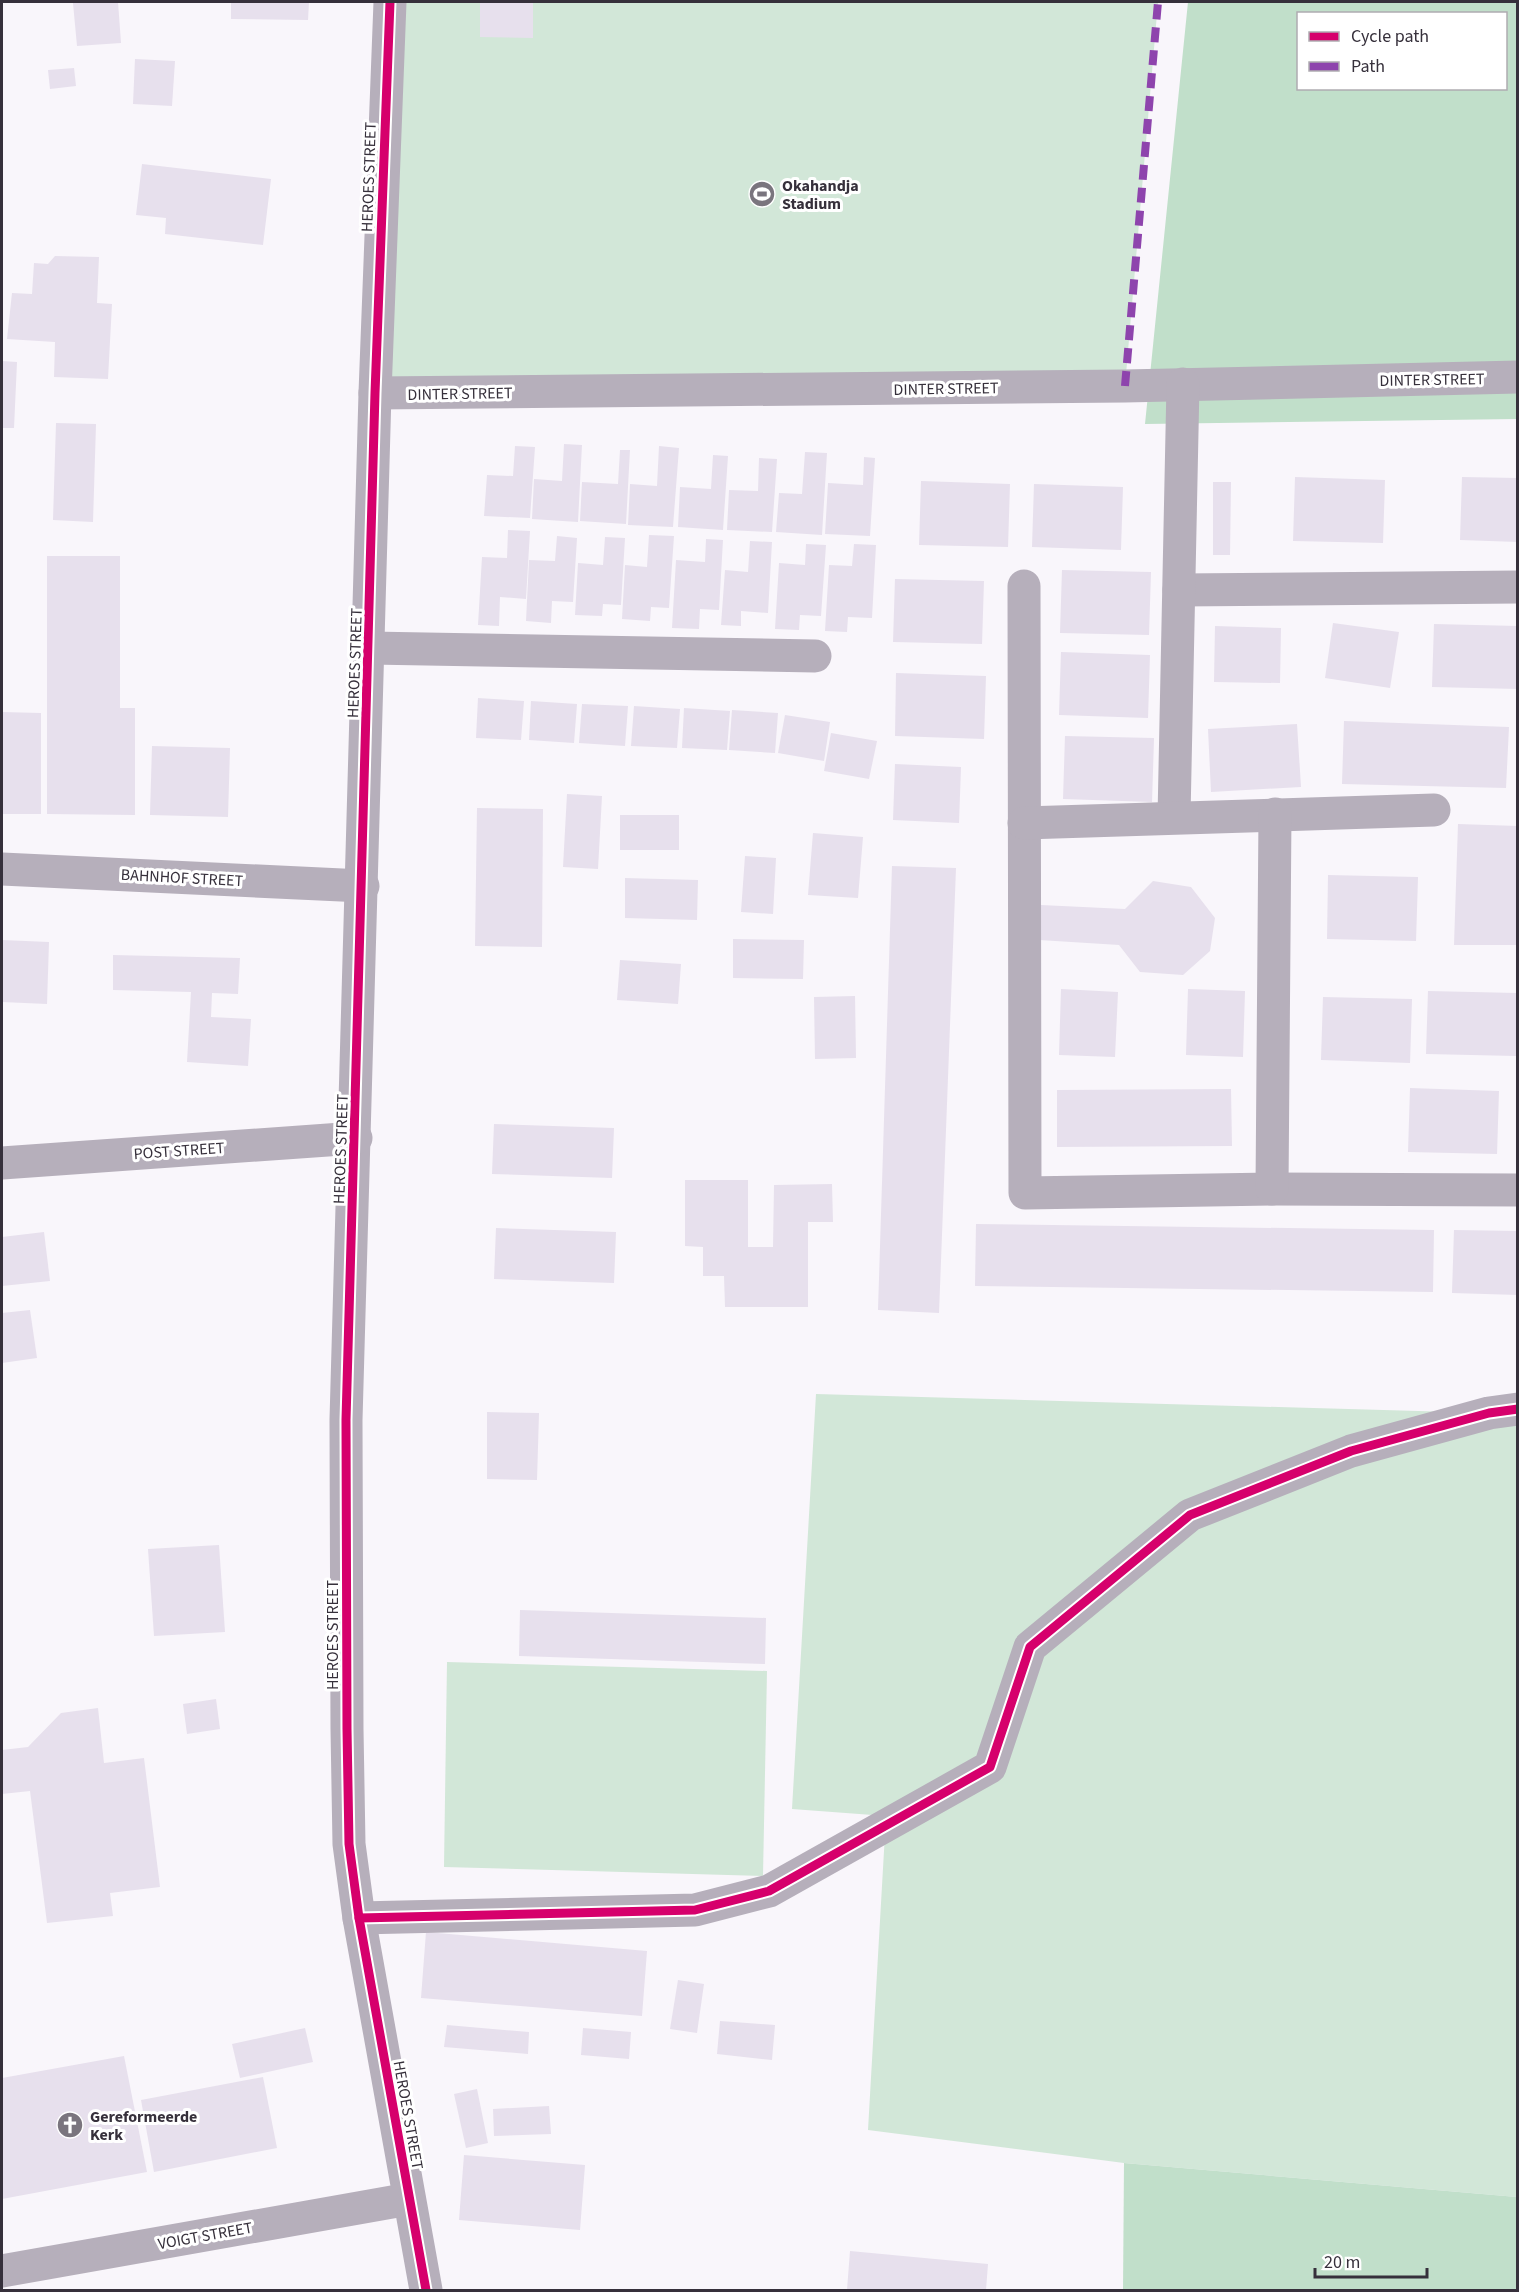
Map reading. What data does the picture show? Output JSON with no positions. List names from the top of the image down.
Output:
{
  "streets": {
    "street": [
      "HEROES STREET",
      "DINTER STREET",
      "BAHNHOF STREET",
      "POST STREET",
      "VOIGT STREET"
    ]
  },
  "crossings": [
    ["HEROES STREET", "DINTER STREET"],
    ["HEROES STREET", "BAHNHOF STREET"],
    ["HEROES STREET", "POST STREET"],
    ["HEROES STREET", "VOIGT STREET"]
  ],
  "places": {
    "sports": ["Okahandja Stadium"],
    "church": ["Gereformeerde Kerk"]
  },
  "legend": ["Cycle path", "Path"],
  "scale_bar": "20 m"
}
